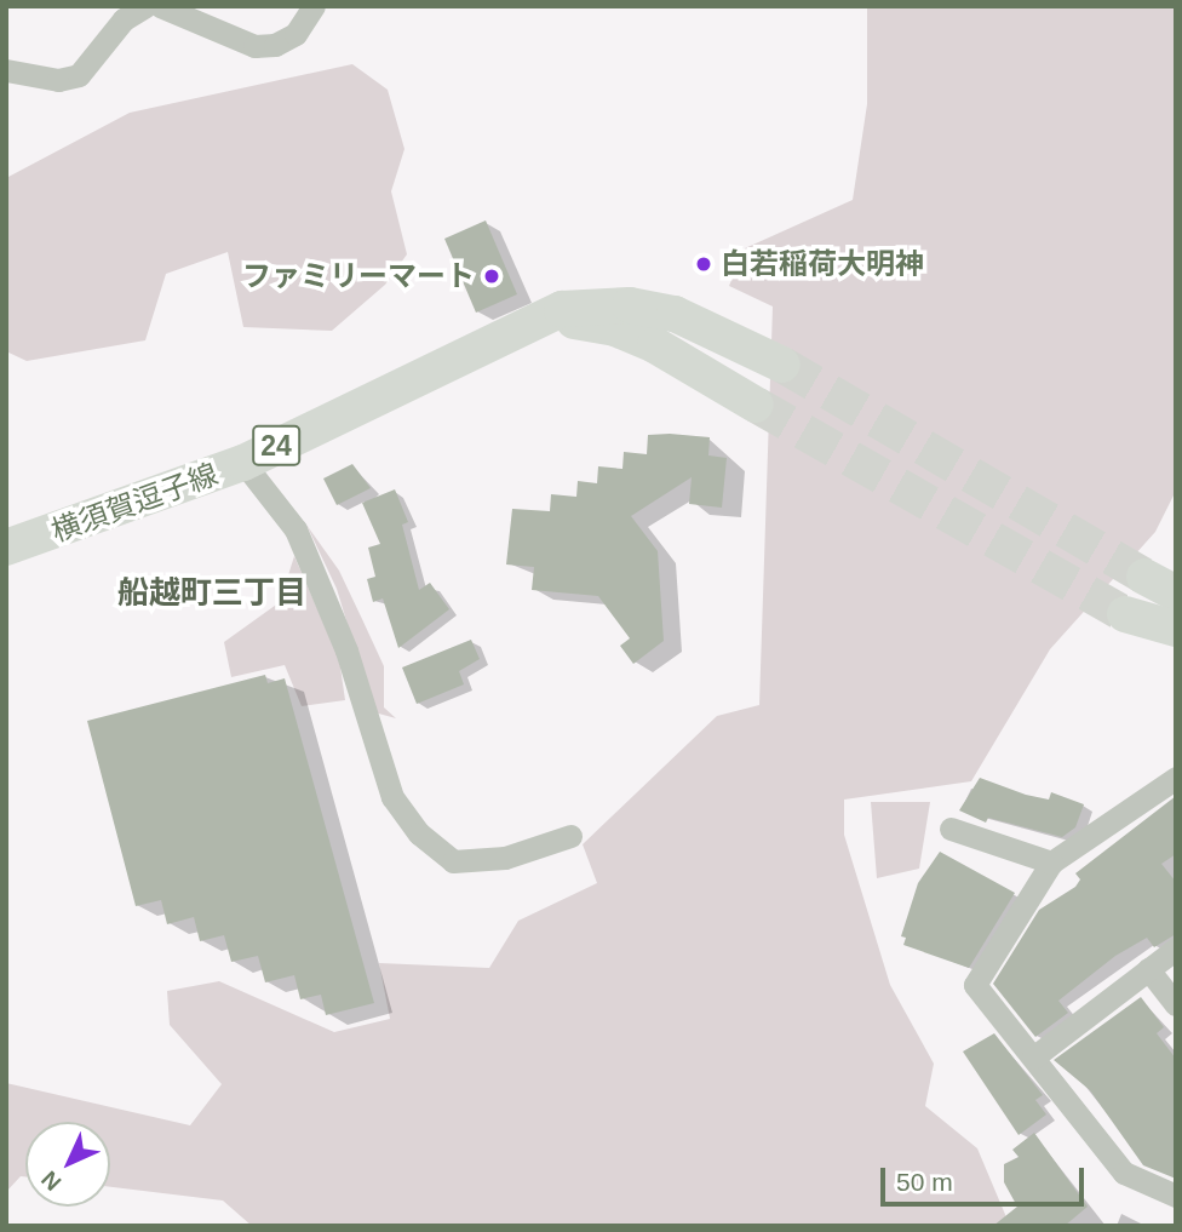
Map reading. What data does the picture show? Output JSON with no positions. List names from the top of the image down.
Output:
{
  "streets": {
    "main road": ["24", "横須賀逗子線"]
  },
  "districts": ["船越町三丁目"],
  "places": ["白若稲荷大明神", "ファミリーマート"],
  "scale_bar": "50 m",
  "north": "bottom left"
}
